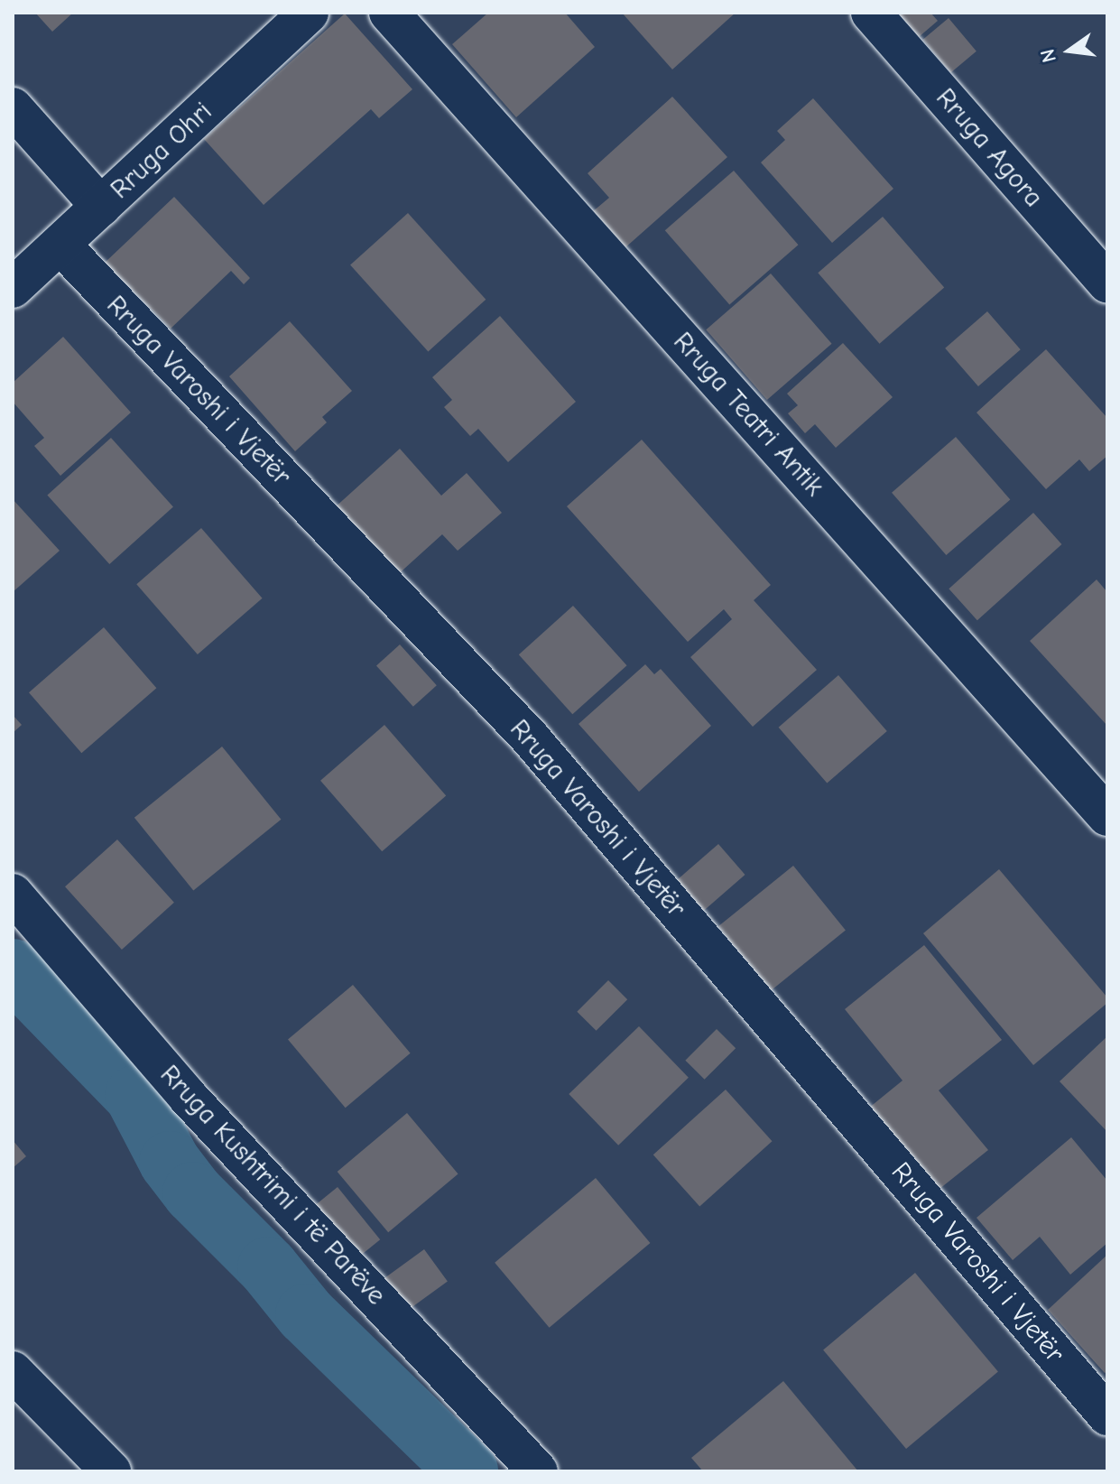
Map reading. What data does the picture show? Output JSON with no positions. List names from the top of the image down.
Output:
{
  "streets": {
    "street": [
      "Rruga Agora",
      "Rruga Ohri",
      "Rruga Varoshi i Vjetër",
      "Rruga Teatri Antik",
      "Rruga Kushtrimi i të Parëve"
    ]
  },
  "crossings": [
    ["Rruga Ohri", "Rruga Varoshi i Vjetër"]
  ],
  "north": "left"
}
